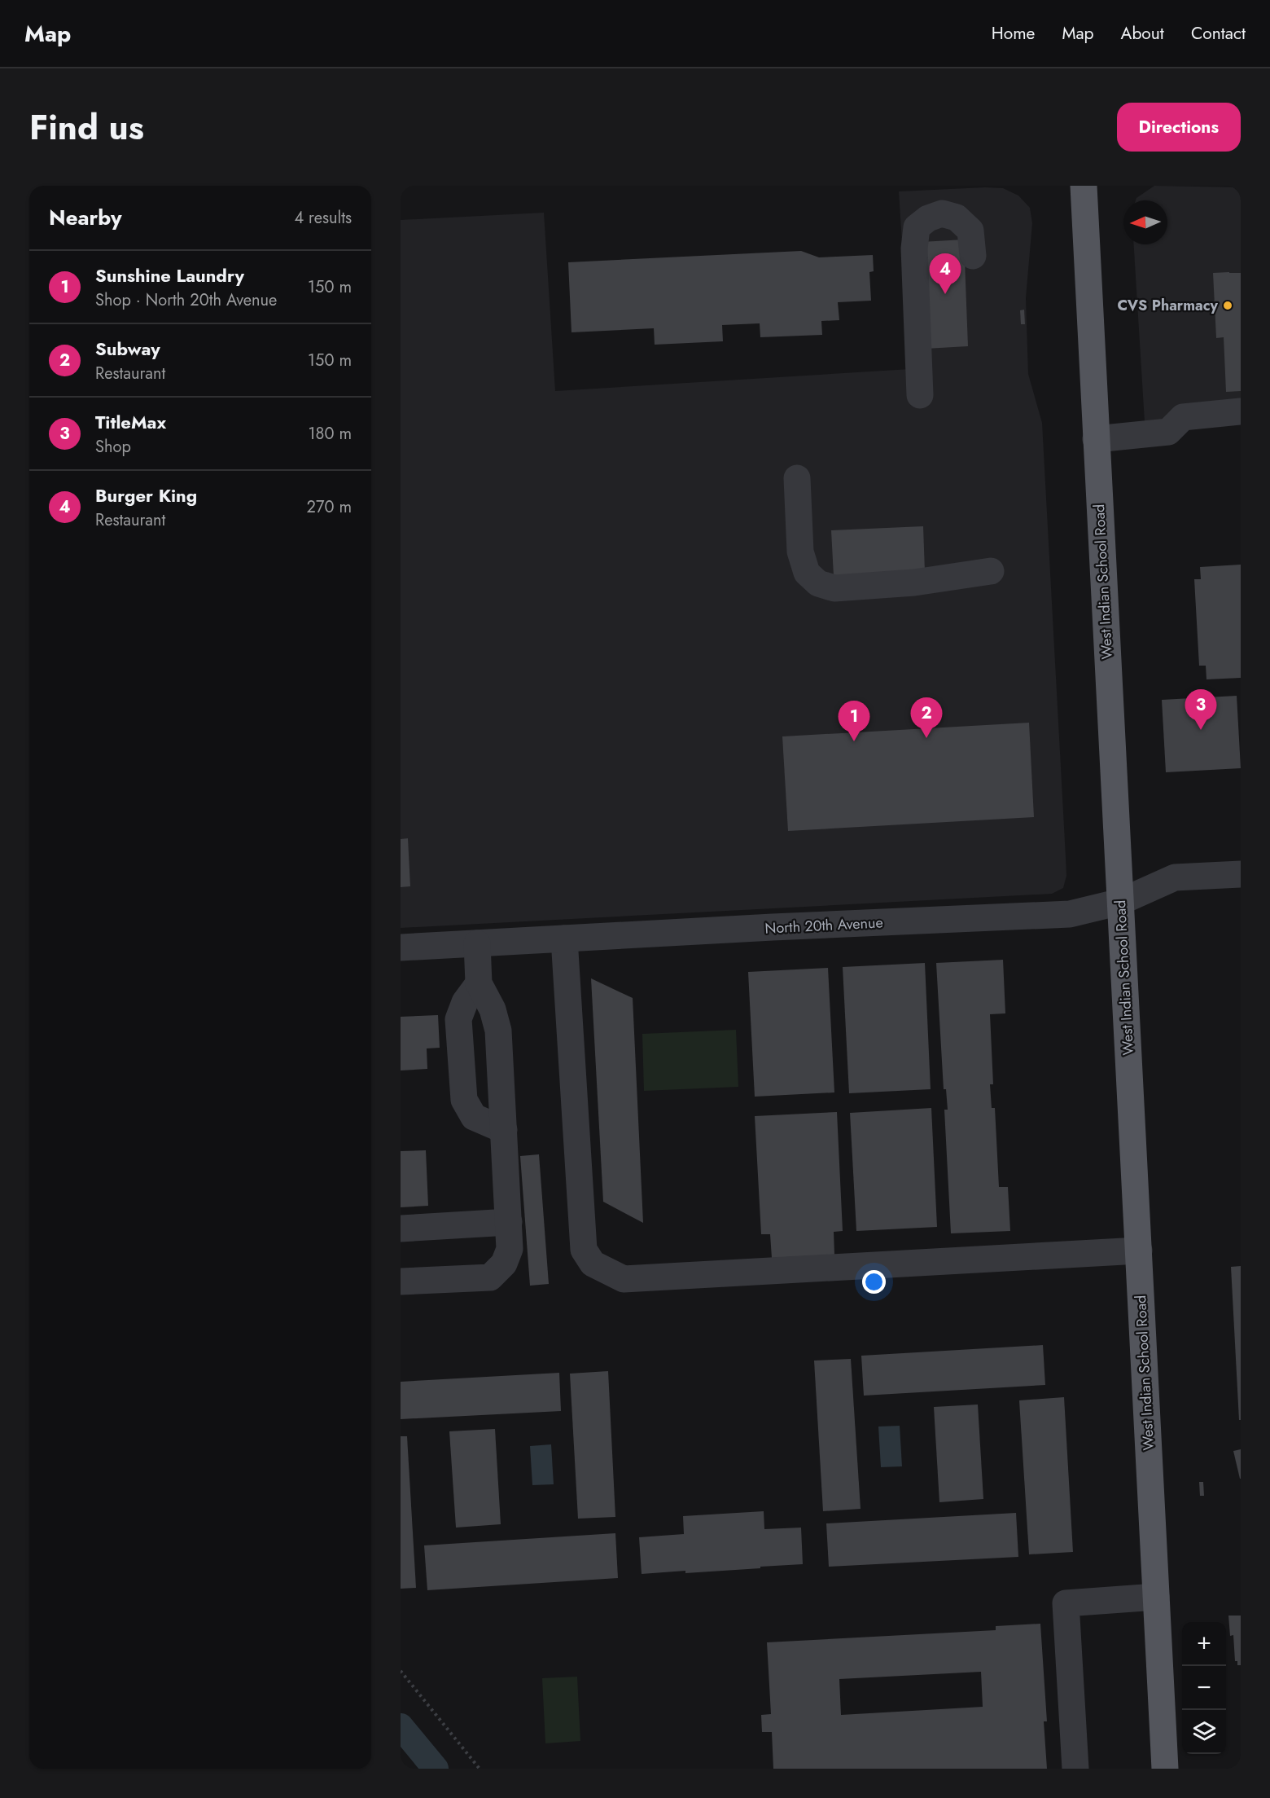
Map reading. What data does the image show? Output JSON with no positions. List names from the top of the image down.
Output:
{
  "streets": {
    "main road": ["West Indian School Road"],
    "street": ["North 20th Avenue"]
  },
  "crossings": [
    ["West Indian School Road", "North 20th Avenue"]
  ],
  "places": ["CVS Pharmacy"],
  "north": "left",
  "page": {
    "header": "Map",
    "nav": [
      "Home",
      "Map",
      "About",
      "Contact"
    ],
    "title": "Find us",
    "buttons": "Directions",
    "heading": ["Nearby", "4 results"],
    "list": [
      {
        "mark": "1",
        "name": "Sunshine Laundry",
        "note": "Shop · North 20th Avenue",
        "value": "150 m"
      },
      {
        "mark": "2",
        "name": "Subway",
        "note": "Restaurant",
        "value": "150 m"
      },
      {
        "mark": "3",
        "name": "TitleMax",
        "note": "Shop",
        "value": "180 m"
      },
      {
        "mark": "4",
        "name": "Burger King",
        "note": "Restaurant",
        "value": "270 m"
      }
    ],
    "pins": [
      "4",
      "3",
      "2",
      "1"
    ],
    "map_buttons": ["+", "−"]
  }
}
